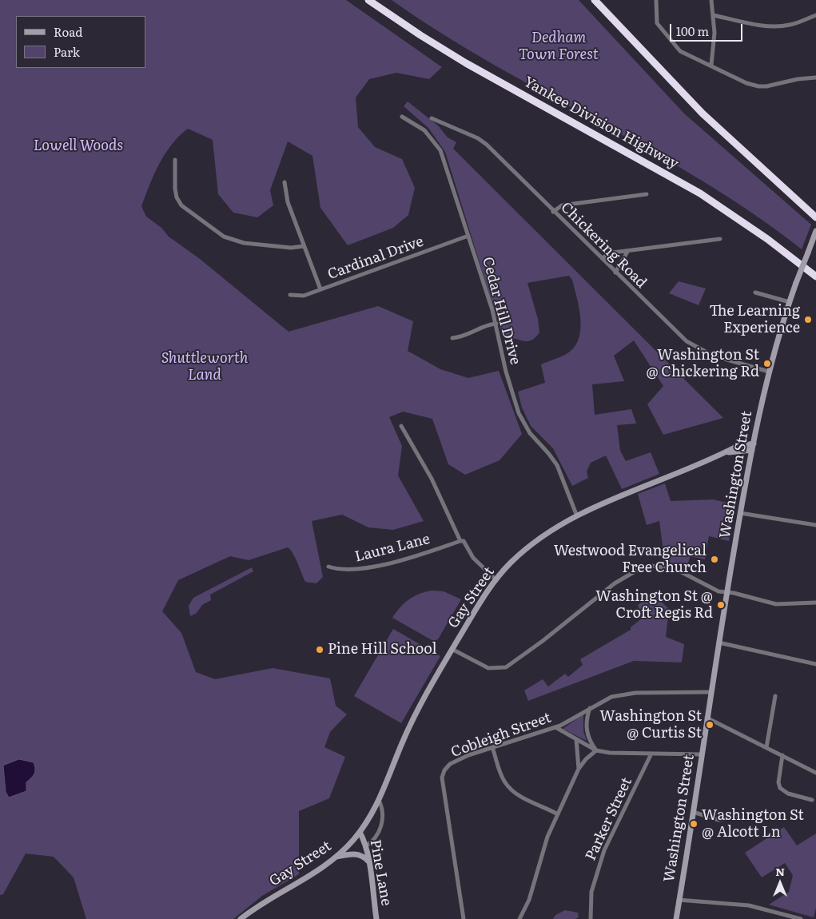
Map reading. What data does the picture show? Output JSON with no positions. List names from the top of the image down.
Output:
{
  "streets": {
    "highway": ["Yankee Division Highway"],
    "street": [
      "Chickering Road",
      "Cardinal Drive",
      "Cedar Hill Drive",
      "Washington Street",
      "Laura Lane",
      "Gay Street",
      "Cobleigh Street",
      "Parker Street",
      "Pine Lane"
    ]
  },
  "crossings": [
    ["Chickering Road", "Washington Street"],
    ["Cardinal Drive", "Cedar Hill Drive"],
    ["Cedar Hill Drive", "Gay Street"],
    ["Washington Street", "Gay Street"],
    ["Washington Street", "Cobleigh Street"],
    ["Gay Street", "Pine Lane"]
  ],
  "parks": ["Dedham Town Forest", "Lowell Woods", "Shuttleworth Land"],
  "places": [
    "The Learning Experience",
    "Washington St @ Chickering Rd",
    "Westwood Evangelical Free Church",
    "Washington St @ Croft Regis Rd",
    "Pine Hill School",
    "Washington St @ Curtis St",
    "Washington St @ Alcott Ln"
  ],
  "legend": ["Road", "Park"],
  "scale_bar": "100 m",
  "north": "top"
}
